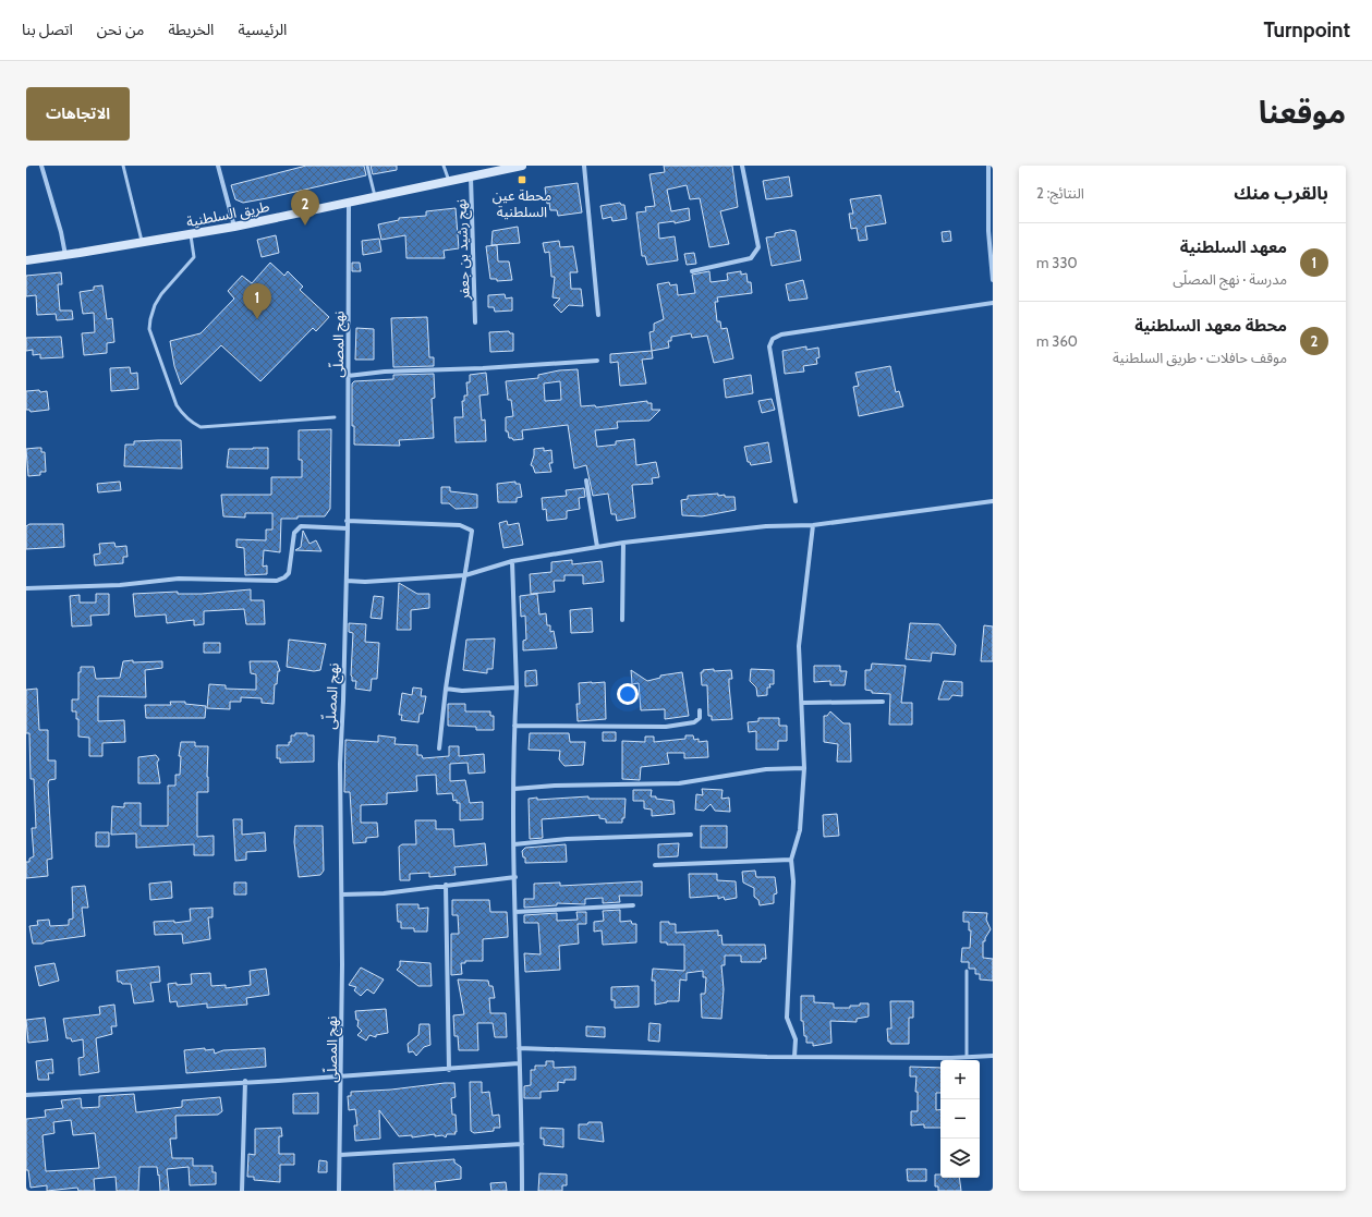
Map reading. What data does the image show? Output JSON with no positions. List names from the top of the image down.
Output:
{
  "streets": {
    "main road": ["طريق السلطنية"],
    "street": ["نهج رشيد بن جعفر", "نهج المصلّى"]
  },
  "crossings": [
    ["طريق السلطنية", "نهج رشيد بن جعفر"],
    ["طريق السلطنية", "نهج المصلّى"]
  ],
  "places": {
    "transit": ["محطة عين السلطنية"]
  },
  "page": {
    "header": "Turnpoint",
    "nav": [
      "الرئيسية",
      "الخريطة",
      "من نحن",
      "اتصل بنا"
    ],
    "title": "موقعنا",
    "buttons": "الاتجاهات",
    "heading": ["بالقرب منك", "النتائج: 2"],
    "pins": ["2", "1"],
    "list": [
      {
        "mark": "1",
        "name": "معهد السلطنية",
        "note": "مدرسة · نهج المصلّى",
        "value": "330 m"
      },
      {
        "mark": "2",
        "name": "محطة معهد السلطنية",
        "note": "موقف حافلات · طريق السلطنية",
        "value": "360 m"
      }
    ],
    "map_buttons": ["+", "−"]
  }
}
